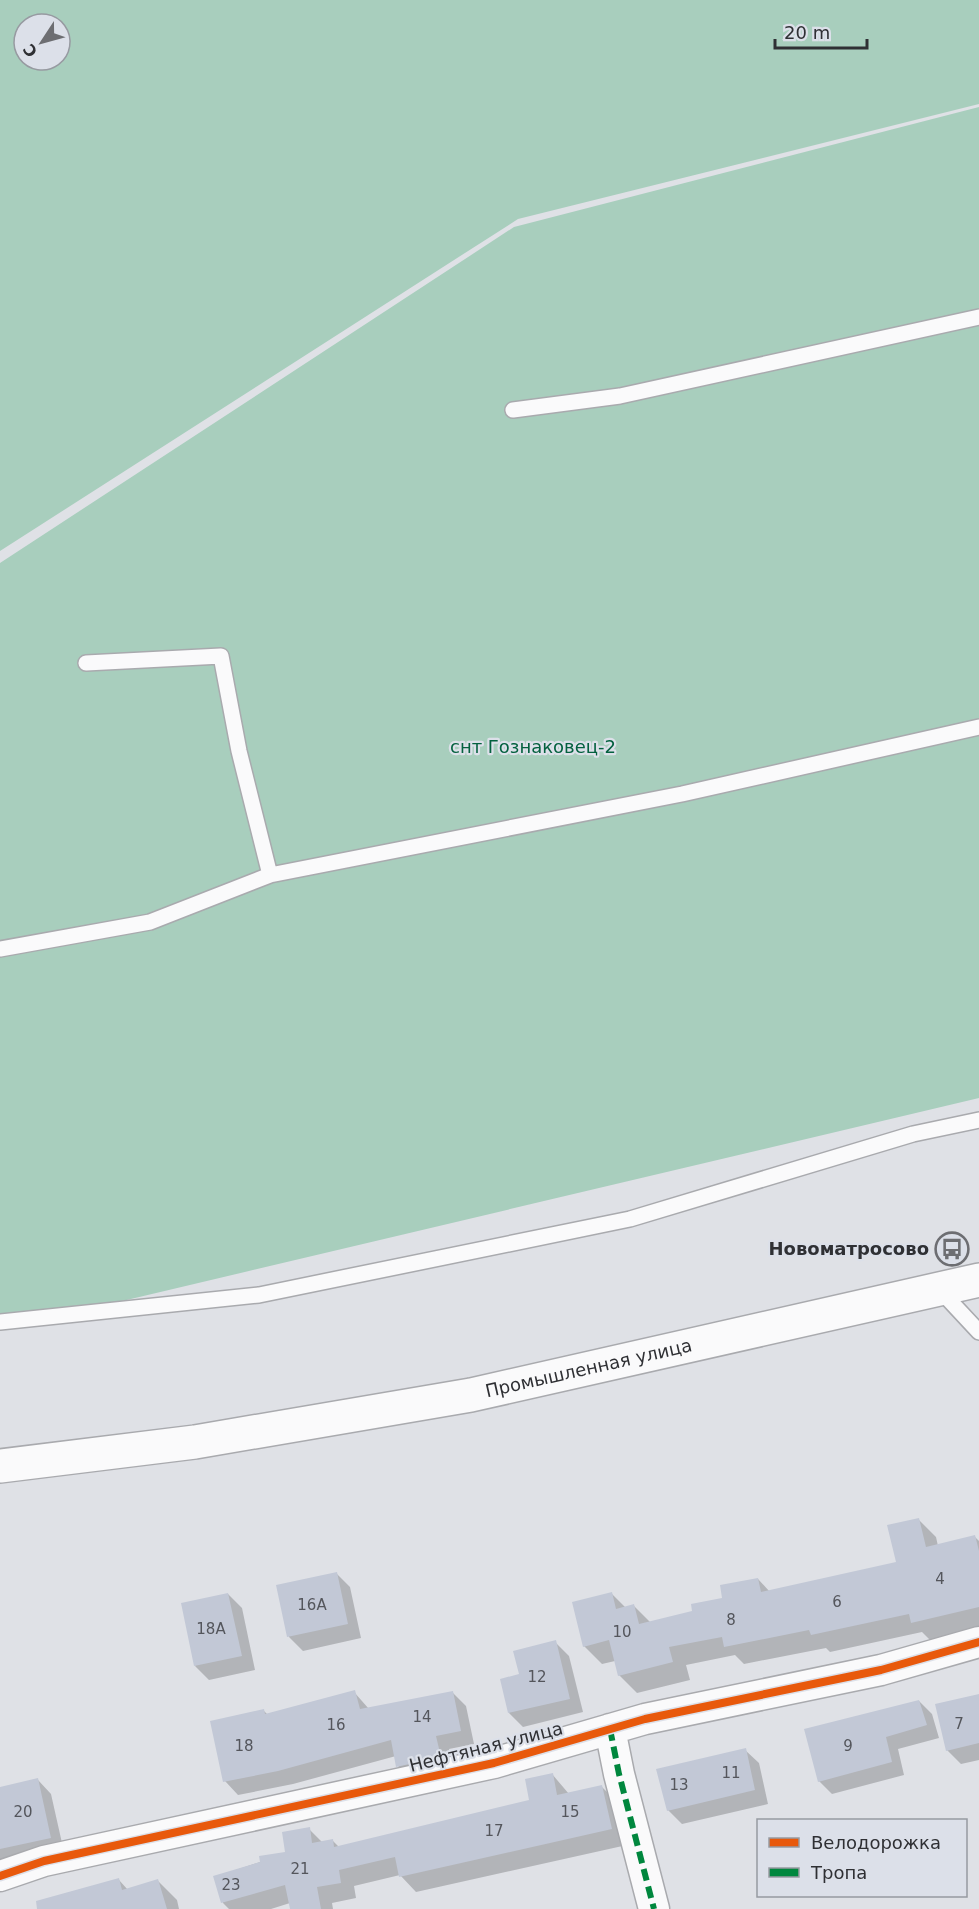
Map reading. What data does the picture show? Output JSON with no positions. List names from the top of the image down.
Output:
{
  "streets": {
    "main road": ["Промышленная улица"],
    "street": ["Нефтяная улица"]
  },
  "parks": ["снт Гознаковец-2"],
  "places": {
    "bus stop": ["Новоматросово"]
  },
  "house_numbers": [
    "4",
    "6",
    "16А",
    "8",
    "18А",
    "10",
    "12",
    "14",
    "7",
    "16",
    "18",
    "9",
    "11",
    "13",
    "20",
    "15",
    "17",
    "21",
    "23"
  ],
  "legend": ["Велодорожка", "Тропа"],
  "scale_bar": "20 m",
  "north": "bottom left"
}
